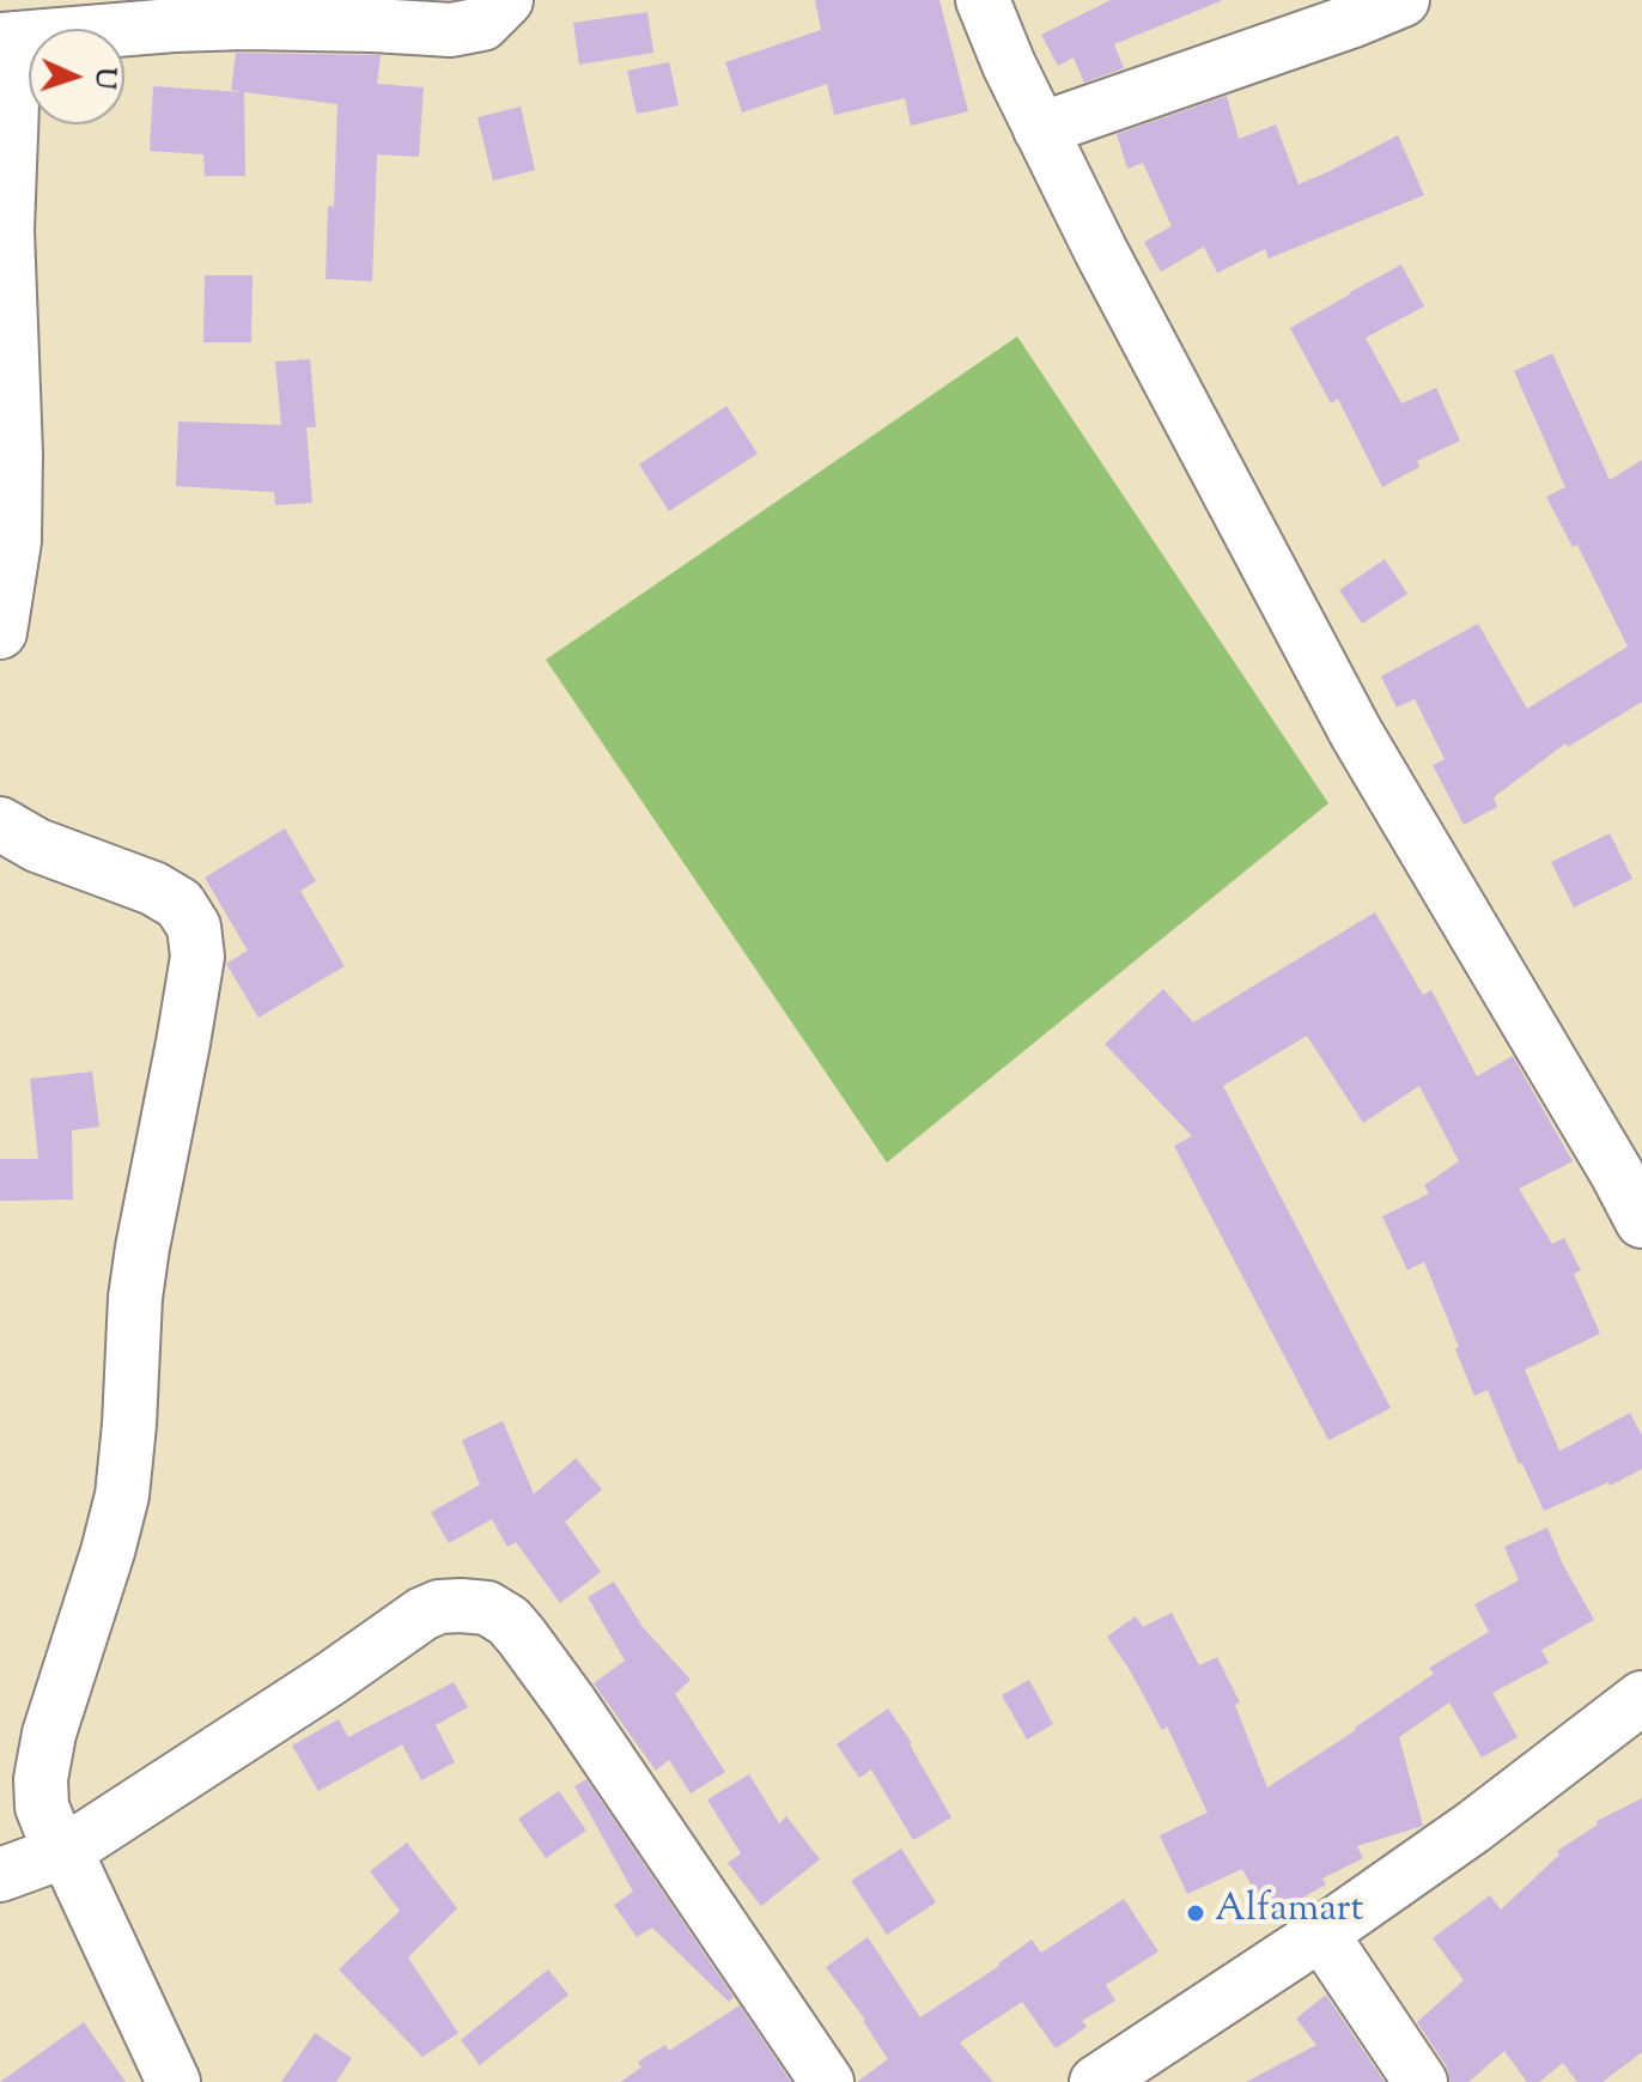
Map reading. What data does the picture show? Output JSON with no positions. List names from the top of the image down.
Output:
{
  "places": ["Alfamart"],
  "north": "right"
}
